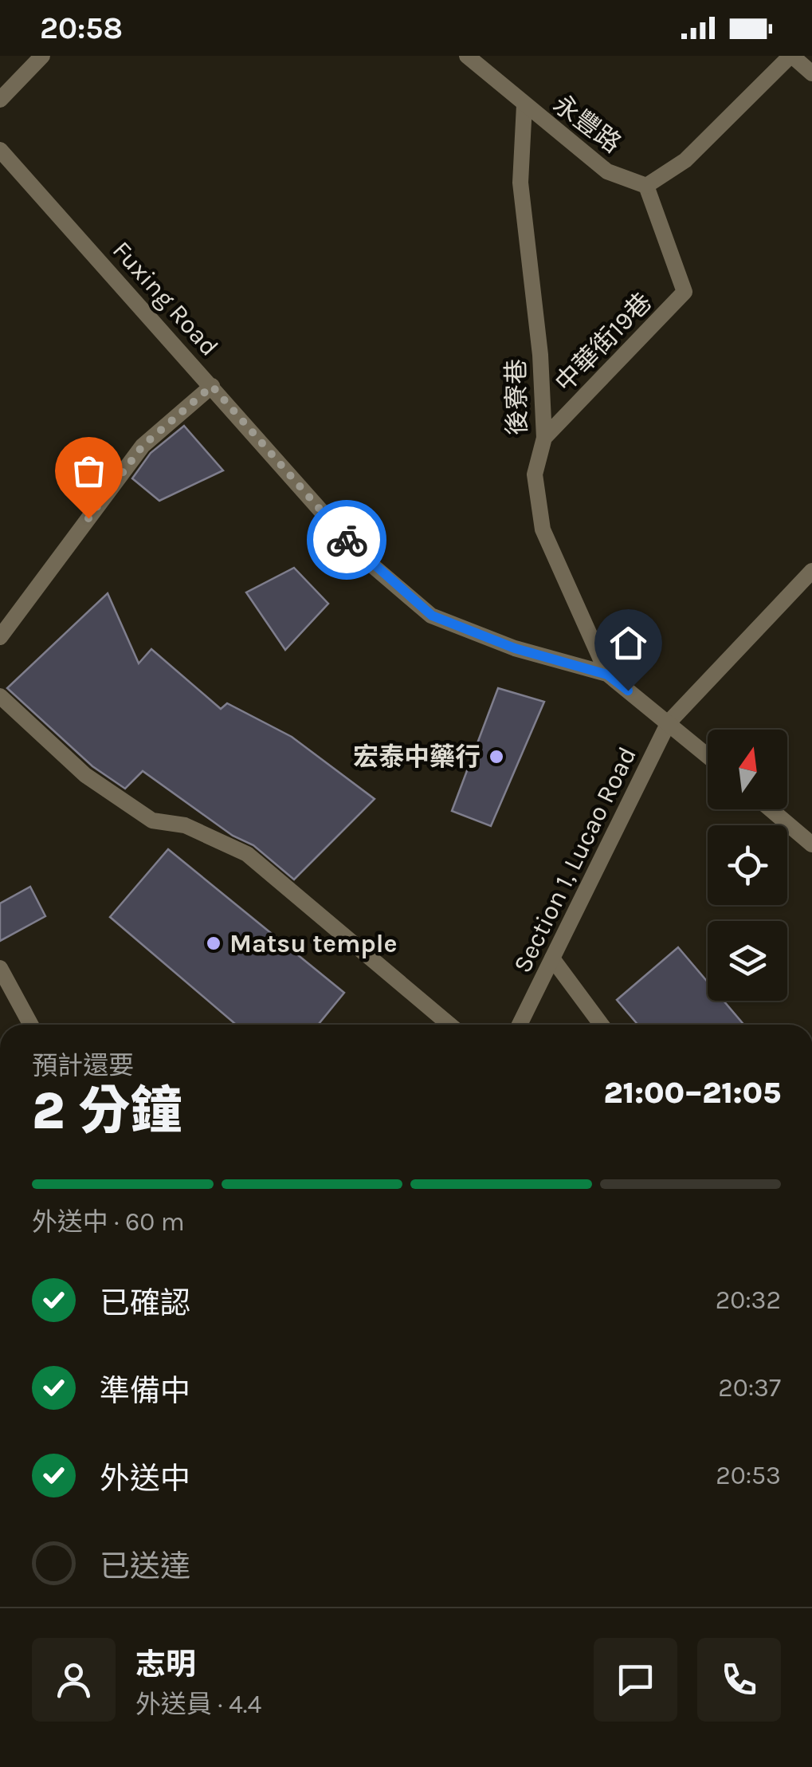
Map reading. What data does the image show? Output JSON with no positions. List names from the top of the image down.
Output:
{
  "streets": {
    "street": [
      "永豐路",
      "Fuxing Road",
      "中華街19巷",
      "後寮巷",
      "Section 1, Lucao Road"
    ]
  },
  "crossings": [
    ["永豐路", "中華街19巷"],
    ["永豐路", "後寮巷"],
    ["Fuxing Road", "後寮巷"],
    ["Fuxing Road", "Section 1, Lucao Road"],
    ["中華街19巷", "後寮巷"]
  ],
  "places": ["宏泰中藥行", "Matsu temple"],
  "north": "top",
  "page": {
    "status": "20:58",
    "heading": ["2 分鐘", "預計還要", "21:00–21:05"],
    "panel": ["志明", "外送員 · 4.4"],
    "bar": "外送中 · 60 m",
    "list": [
      ["已確認", "20:32"],
      ["準備中", "20:37"],
      ["外送中", "20:53"],
      "已送達"
    ]
  }
}
